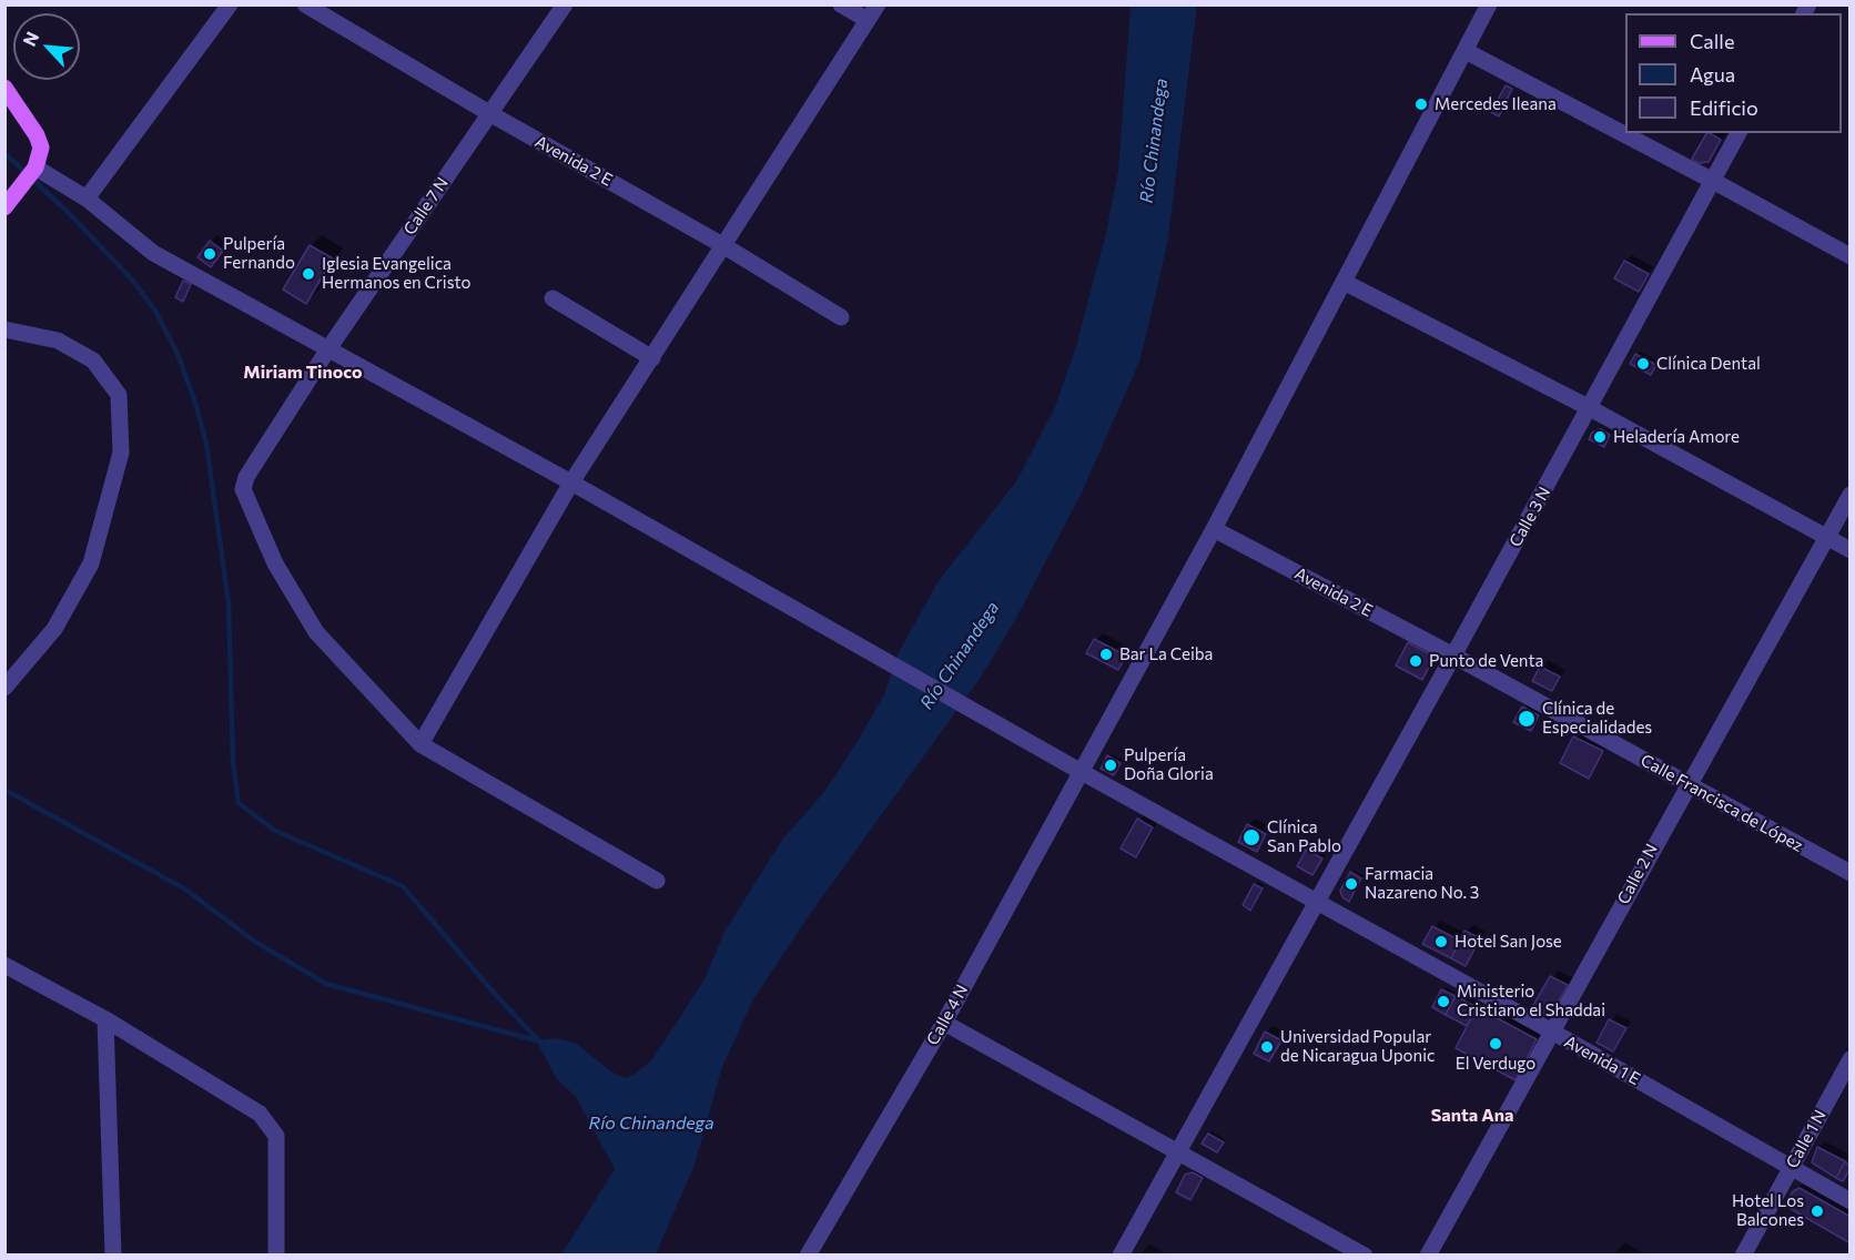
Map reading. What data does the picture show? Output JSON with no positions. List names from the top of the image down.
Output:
{
  "streets": {
    "street": [
      "Avenida 2 E",
      "Calle 7 N",
      "Calle 3 N",
      "Calle Francisca de López",
      "Calle 2 N",
      "Calle 4 N",
      "Avenida 1 E",
      "Calle 1 N"
    ]
  },
  "crossings": [
    ["Avenida 2 E", "Calle 7 N"],
    ["Avenida 2 E", "Calle 3 N"],
    ["Avenida 2 E", "Calle Francisca de López"],
    ["Avenida 2 E", "Calle 4 N"],
    ["Calle 7 N", "Avenida 1 E"],
    ["Calle 3 N", "Calle Francisca de López"],
    ["Calle 3 N", "Avenida 1 E"],
    ["Calle Francisca de López", "Calle 2 N"],
    ["Calle 2 N", "Avenida 1 E"],
    ["Calle 4 N", "Avenida 1 E"],
    ["Avenida 1 E", "Calle 1 N"]
  ],
  "districts": ["Miriam Tinoco", "Santa Ana"],
  "water": ["Río Chinandega"],
  "places": [
    "Mercedes Ileana",
    "Pulpería Fernando",
    "Iglesia Evangelica Hermanos en Cristo",
    "Clínica Dental",
    "Heladería Amore",
    "Bar La Ceiba",
    "Punto de Venta",
    "Clínica de Especialidades",
    "Pulpería Doña Gloria",
    "Clínica San Pablo",
    "Farmacia Nazareno No. 3",
    "Hotel San Jose",
    "Ministerio Cristiano el Shaddai",
    "El Verdugo",
    "Universidad Popular de Nicaragua Uponic",
    "Hotel Los Balcones"
  ],
  "legend": ["Calle", "Agua", "Edificio"],
  "north": "top left"
}
